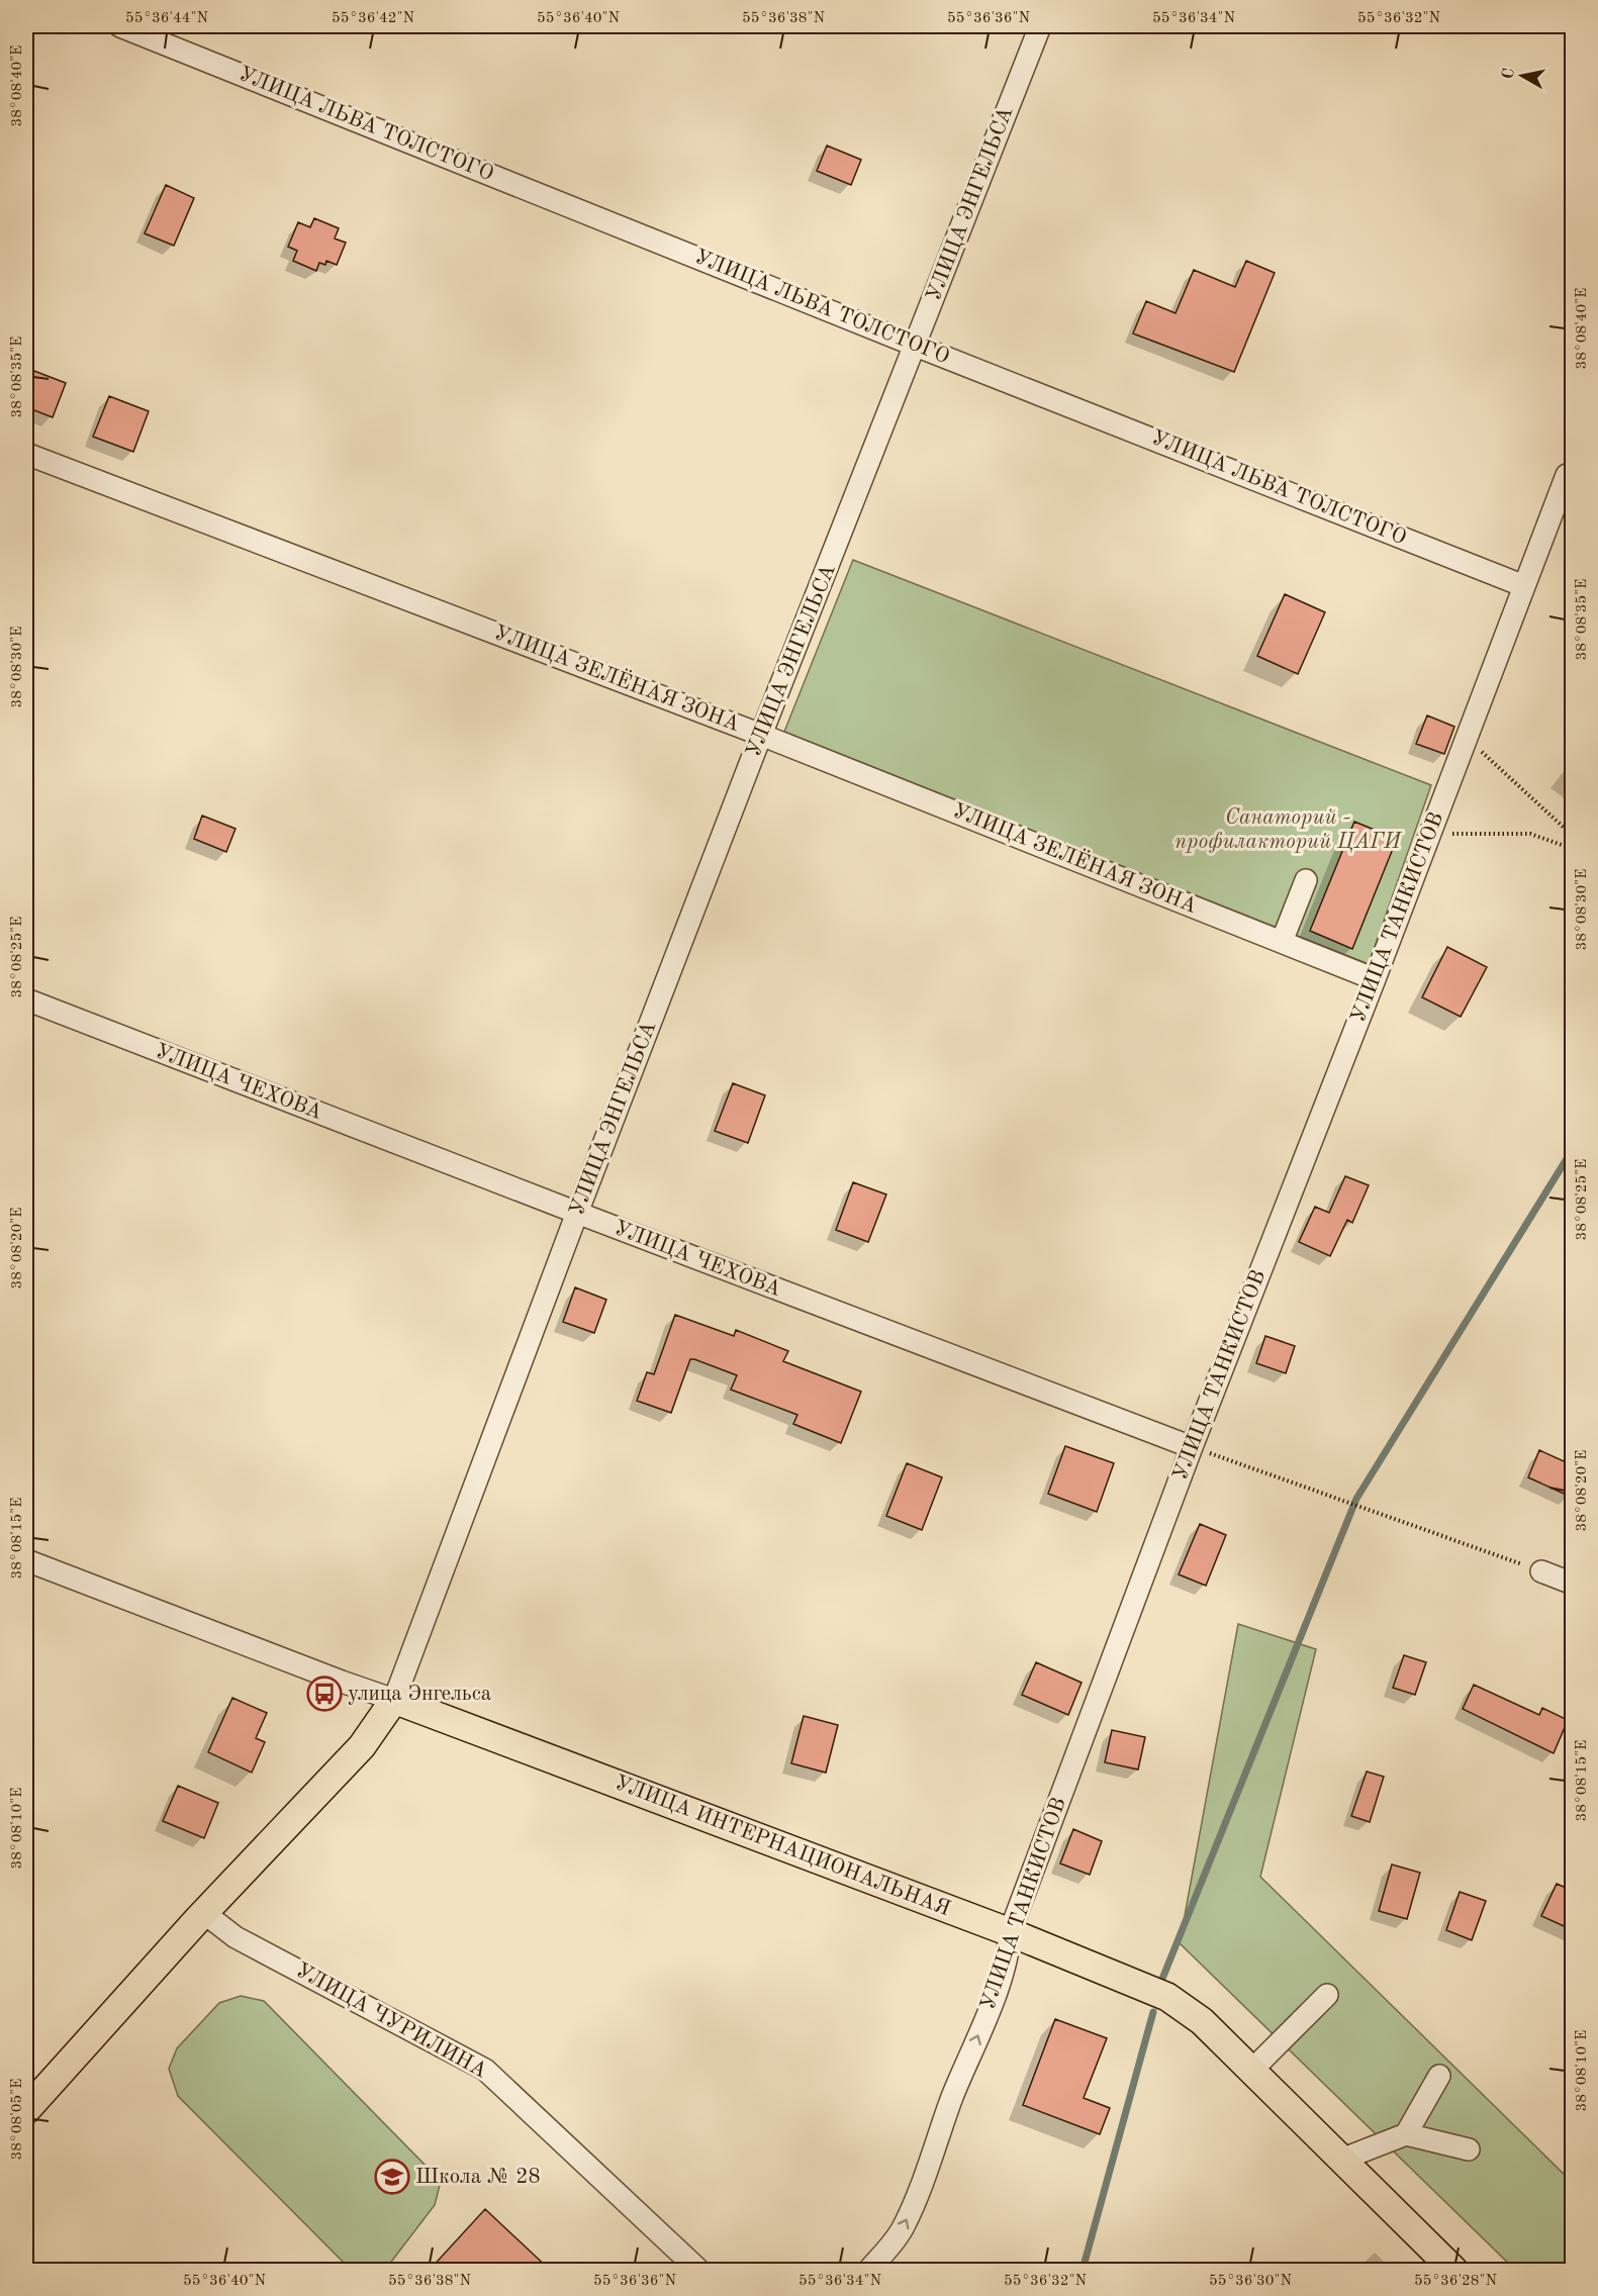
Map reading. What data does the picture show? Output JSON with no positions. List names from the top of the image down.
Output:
{
  "streets": {
    "main road": ["УЛИЦА ЭНГЕЛЬСА", "УЛИЦА ИНТЕРНАЦИОНАЛЬНАЯ"],
    "street": [
      "УЛИЦА ЛЬВА ТОЛСТОГО",
      "УЛИЦА ЗЕЛЁНАЯ ЗОНА",
      "УЛИЦА ТАНКИСТОВ",
      "УЛИЦА ЧЕХОВА",
      "УЛИЦА ЧУРИЛИНА"
    ]
  },
  "crossings": [
    ["УЛИЦА ЛЬВА ТОЛСТОГО", "УЛИЦА ЭНГЕЛЬСА"],
    ["УЛИЦА ЛЬВА ТОЛСТОГО", "УЛИЦА ТАНКИСТОВ"],
    ["УЛИЦА ЭНГЕЛЬСА", "УЛИЦА ЗЕЛЁНАЯ ЗОНА"],
    ["УЛИЦА ЭНГЕЛЬСА", "УЛИЦА ЧЕХОВА"],
    ["УЛИЦА ЭНГЕЛЬСА", "УЛИЦА ИНТЕРНАЦИОНАЛЬНАЯ"],
    ["УЛИЦА ЭНГЕЛЬСА", "УЛИЦА ЧУРИЛИНА"],
    ["УЛИЦА ЗЕЛЁНАЯ ЗОНА", "УЛИЦА ТАНКИСТОВ"],
    ["УЛИЦА ТАНКИСТОВ", "УЛИЦА ЧЕХОВА"],
    ["УЛИЦА ТАНКИСТОВ", "УЛИЦА ИНТЕРНАЦИОНАЛЬНАЯ"]
  ],
  "parks": ["Санаторий - профилакторий ЦАГИ"],
  "places": {
    "bus stop": ["улица Энгельса"],
    "school or university": ["Школа № 28"]
  },
  "north": "left",
  "coordinates": [
    "55°36'44\"N",
    "55°36'42\"N",
    "55°36'40\"N",
    "55°36'38\"N",
    "55°36'36\"N",
    "55°36'34\"N",
    "55°36'32\"N",
    "38°08'40\"E",
    "38°08'35\"E",
    "38°08'30\"E",
    "38°08'25\"E",
    "38°08'20\"E",
    "38°08'15\"E",
    "38°08'10\"E",
    "38°08'05\"E",
    "55°36'30\"N",
    "55°36'28\"N"
  ]
}
